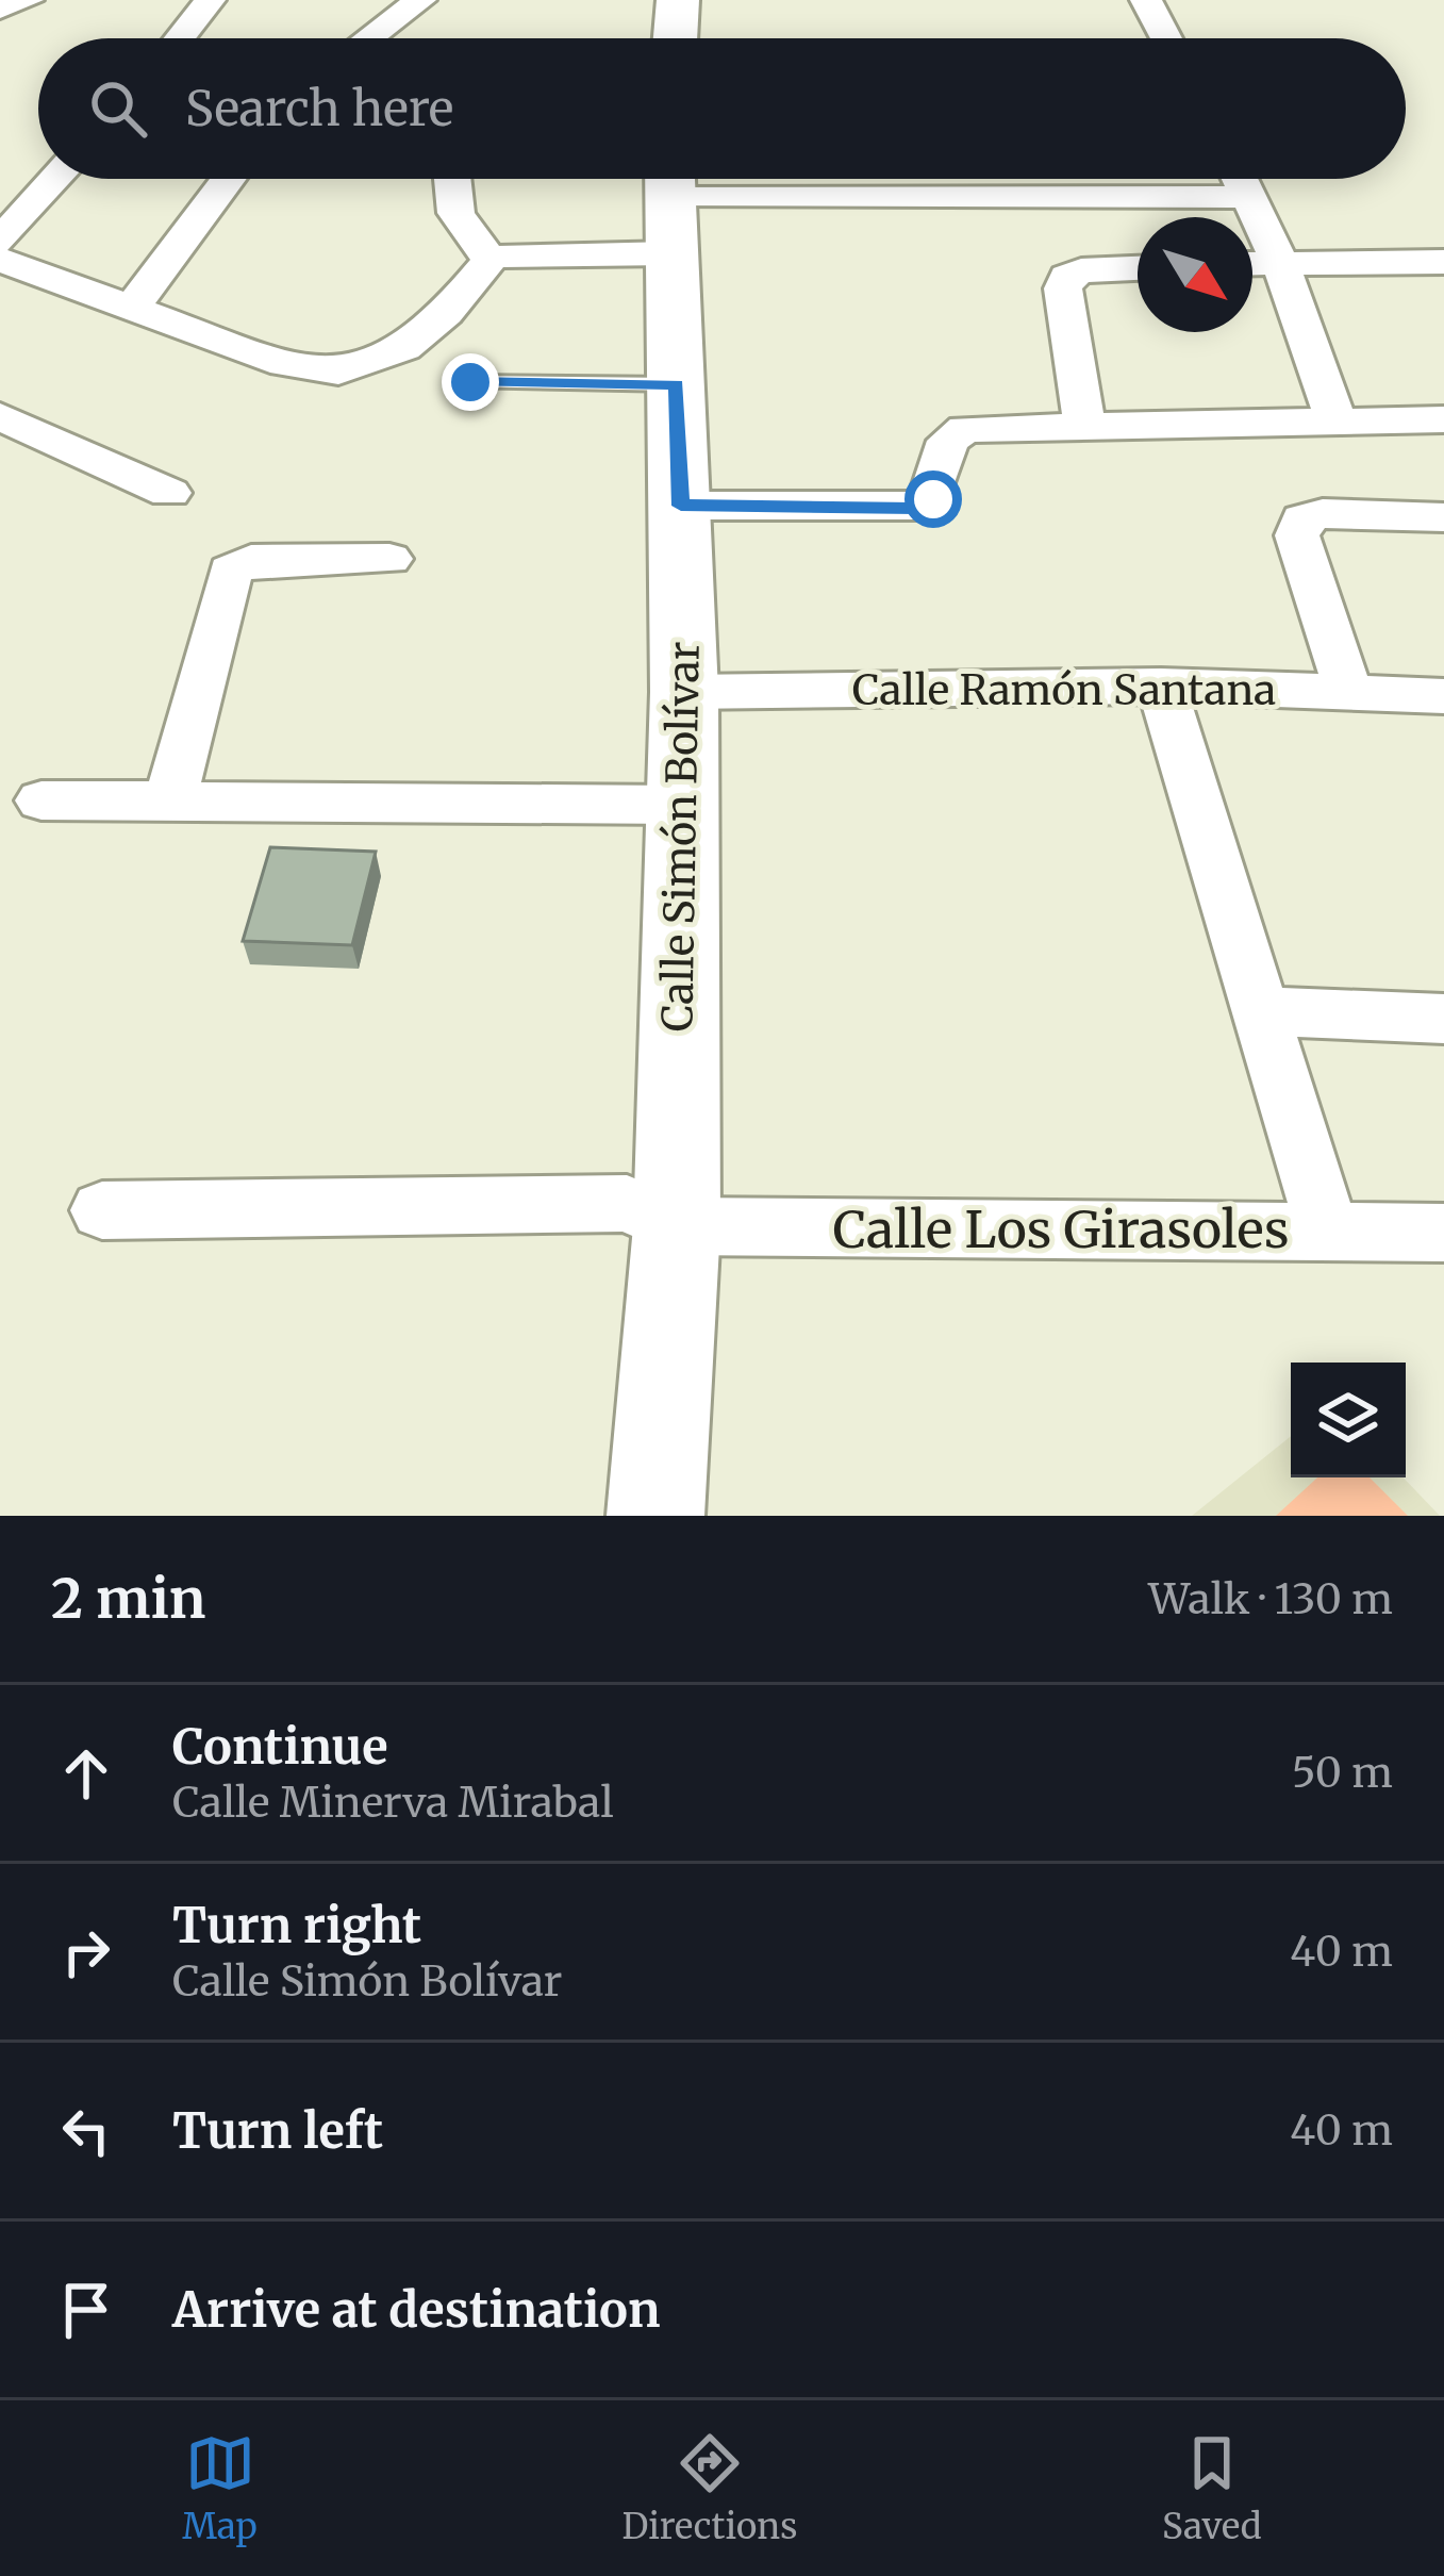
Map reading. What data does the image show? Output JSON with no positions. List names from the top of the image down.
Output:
{
  "streets": {
    "street": ["Calle Ramón Santana", "Calle Simón Bolívar", "Calle Los Girasoles"]
  },
  "crossings": [
    ["Calle Ramón Santana", "Calle Simón Bolívar"],
    ["Calle Simón Bolívar", "Calle Los Girasoles"]
  ],
  "north": "bottom right",
  "page": {
    "search": "Search here",
    "heading": ["2 min", "Walk · 130 m"],
    "list": [
      ["Continue", "Calle Minerva Mirabal", "50 m"],
      ["Turn right", "Calle Simón Bolívar", "40 m"],
      ["Turn left", "40 m"],
      "Arrive at destination"
    ],
    "nav": ["Map", "Directions", "Saved"]
  }
}
